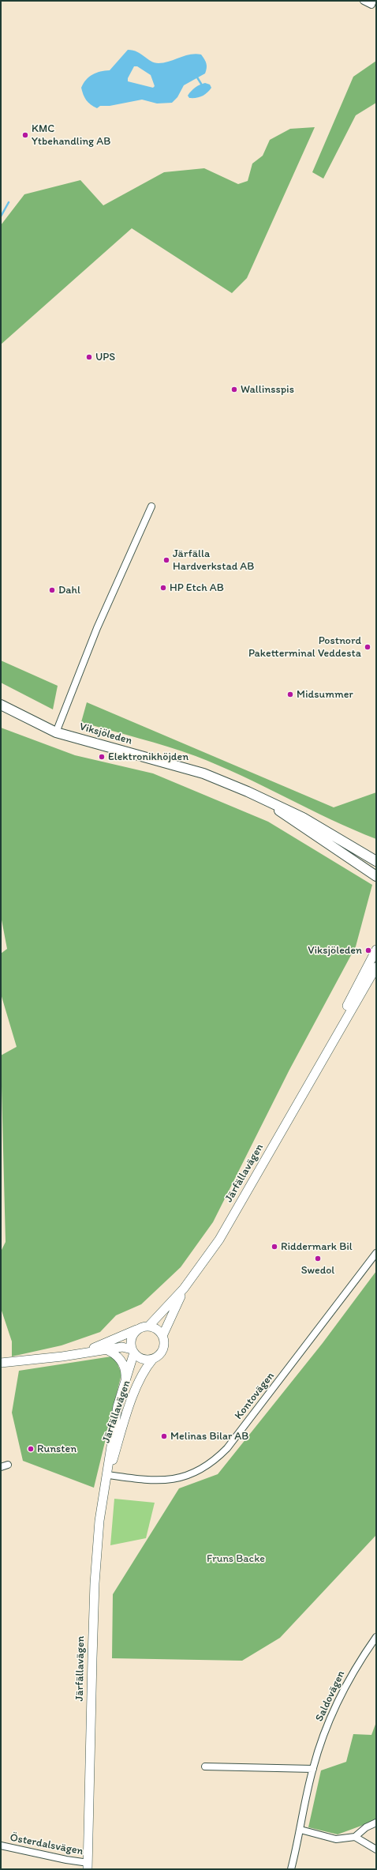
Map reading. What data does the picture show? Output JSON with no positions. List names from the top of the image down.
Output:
{
  "streets": {
    "main road": ["Viksjöleden"],
    "street": [
      "Järfällavägen",
      "Kontovägen",
      "Saldovägen",
      "Österdalsvägen"
    ]
  },
  "crossings": [
    ["Järfällavägen", "Kontovägen"],
    ["Järfällavägen", "Österdalsvägen"]
  ],
  "parks": ["Fruns Backe"],
  "places": [
    "KMC Ytbehandling AB",
    "UPS",
    "Wallinsspis",
    "Järfälla Hardverkstad AB",
    "HP Etch AB",
    "Dahl",
    "Postnord Paketterminal Veddesta",
    "Midsummer",
    "Elektronikhöjden",
    "Viksjöleden",
    "Riddermark Bil",
    "Swedol",
    "Melinas Bilar AB",
    "Runsten"
  ]
}
